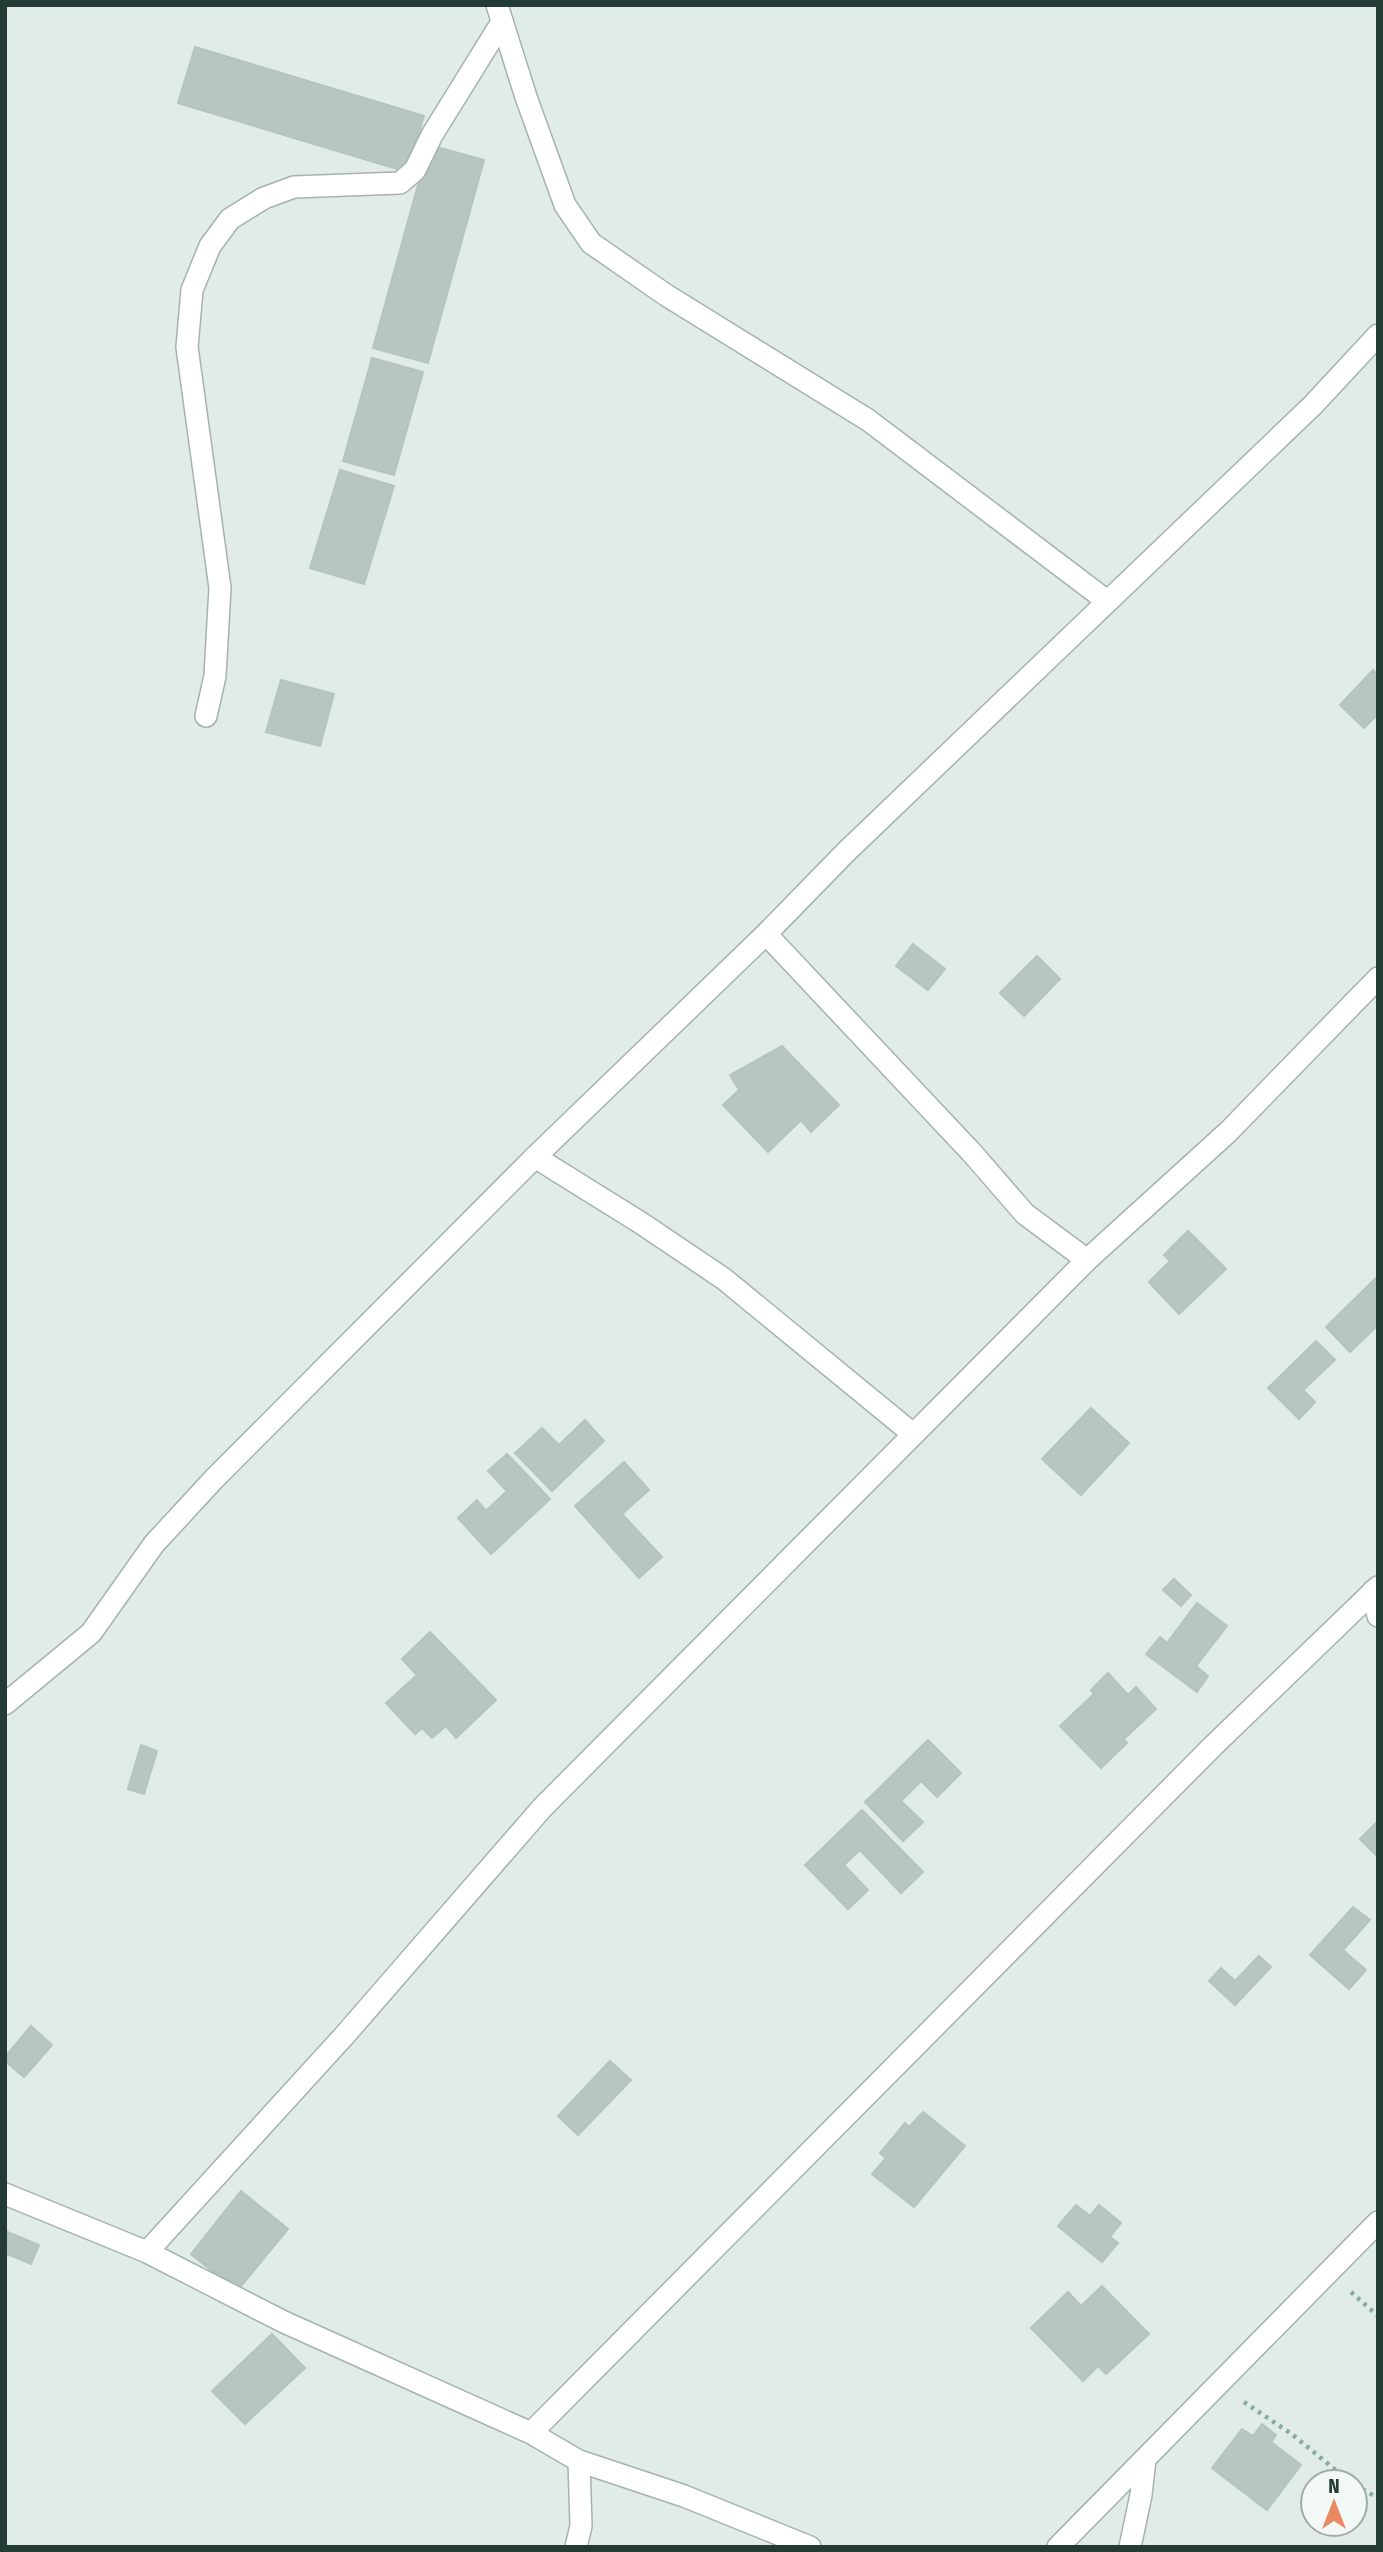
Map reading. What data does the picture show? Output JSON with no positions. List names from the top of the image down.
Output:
{
  "north": "top"
}
